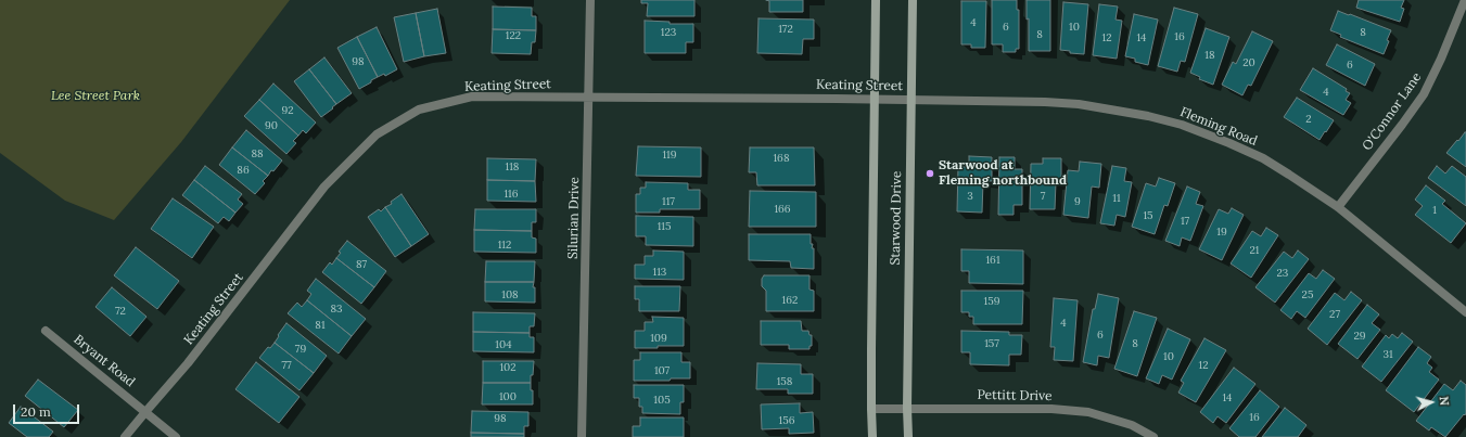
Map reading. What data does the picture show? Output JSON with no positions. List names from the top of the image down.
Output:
{
  "streets": {
    "street": [
      "Keating Street",
      "O'Connor Lane",
      "Fleming Road",
      "Silurian Drive",
      "Starwood Drive",
      "Bryant Road",
      "Pettitt Drive"
    ]
  },
  "crossings": [
    ["Keating Street", "Fleming Road"],
    ["Keating Street", "Silurian Drive"],
    ["Keating Street", "Starwood Drive"],
    ["Keating Street", "Bryant Road"],
    ["O'Connor Lane", "Fleming Road"],
    ["Fleming Road", "Starwood Drive"],
    ["Starwood Drive", "Pettitt Drive"]
  ],
  "parks": ["Lee Street Park"],
  "places": ["Starwood at Fleming northbound"],
  "house_numbers": [
    "4",
    "6",
    "10",
    "172",
    "123",
    "8",
    "8",
    "122",
    "16",
    "12",
    "14",
    "18",
    "98",
    "20",
    "6",
    "4",
    "92",
    "2",
    "90",
    "88",
    "119",
    "168",
    "118",
    "86",
    "116",
    "3",
    "7",
    "11",
    "117",
    "9",
    "166",
    "1",
    "15",
    "17",
    "115",
    "19",
    "112",
    "21",
    "161",
    "87",
    "113",
    "23",
    "108",
    "25",
    "162",
    "159",
    "83",
    "72",
    "27",
    "4",
    "81",
    "6",
    "29",
    "109",
    "157",
    "8",
    "104",
    "79",
    "31",
    "10",
    "77",
    "12",
    "102",
    "107",
    "158",
    "100",
    "14",
    "105",
    "16",
    "98",
    "156"
  ],
  "scale_bar": "20 m",
  "north": "right"
}
